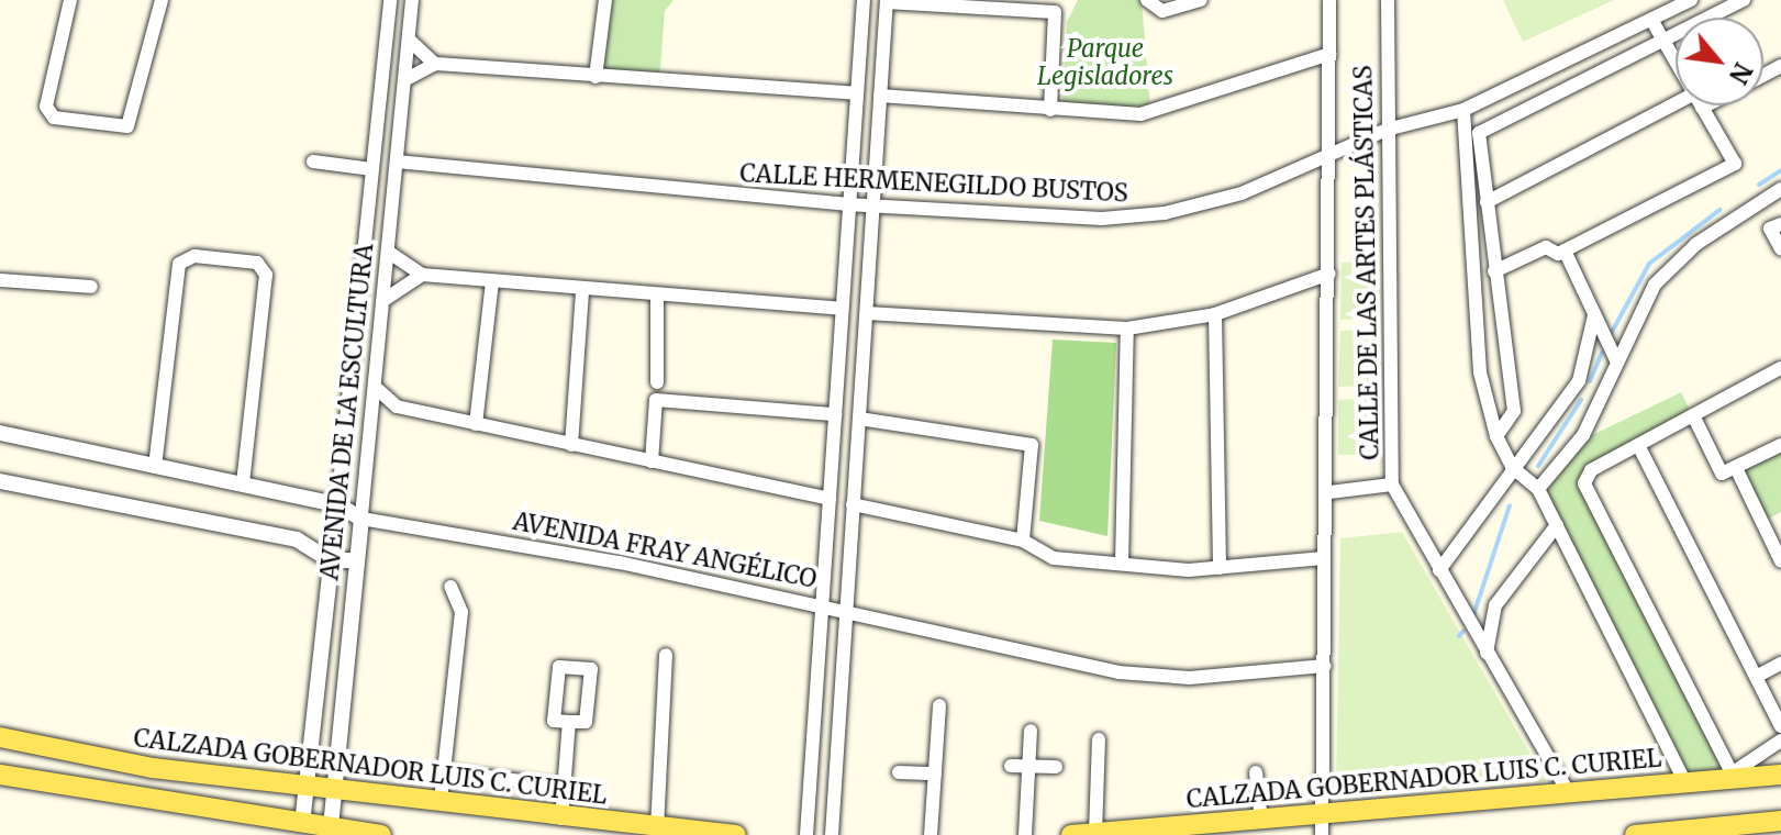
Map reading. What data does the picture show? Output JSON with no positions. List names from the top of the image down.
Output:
{
  "streets": {
    "main road": ["CALZADA GOBERNADOR LUIS C. CURIEL"],
    "street": [
      "CALLE HERMENEGILDO BUSTOS",
      "CALLE DE LAS ARTES PLÁSTICAS",
      "AVENIDA DE LA ESCULTURA",
      "AVENIDA FRAY ANGÉLICO"
    ]
  },
  "crossings": [
    ["CALLE HERMENEGILDO BUSTOS", "CALLE DE LAS ARTES PLÁSTICAS"],
    ["CALLE HERMENEGILDO BUSTOS", "AVENIDA DE LA ESCULTURA"],
    ["CALLE DE LAS ARTES PLÁSTICAS", "CALZADA GOBERNADOR LUIS C. CURIEL"],
    ["AVENIDA DE LA ESCULTURA", "AVENIDA FRAY ANGÉLICO"],
    ["AVENIDA DE LA ESCULTURA", "CALZADA GOBERNADOR LUIS C. CURIEL"]
  ],
  "parks": ["Parque Legisladores"],
  "north": "bottom right"
}
